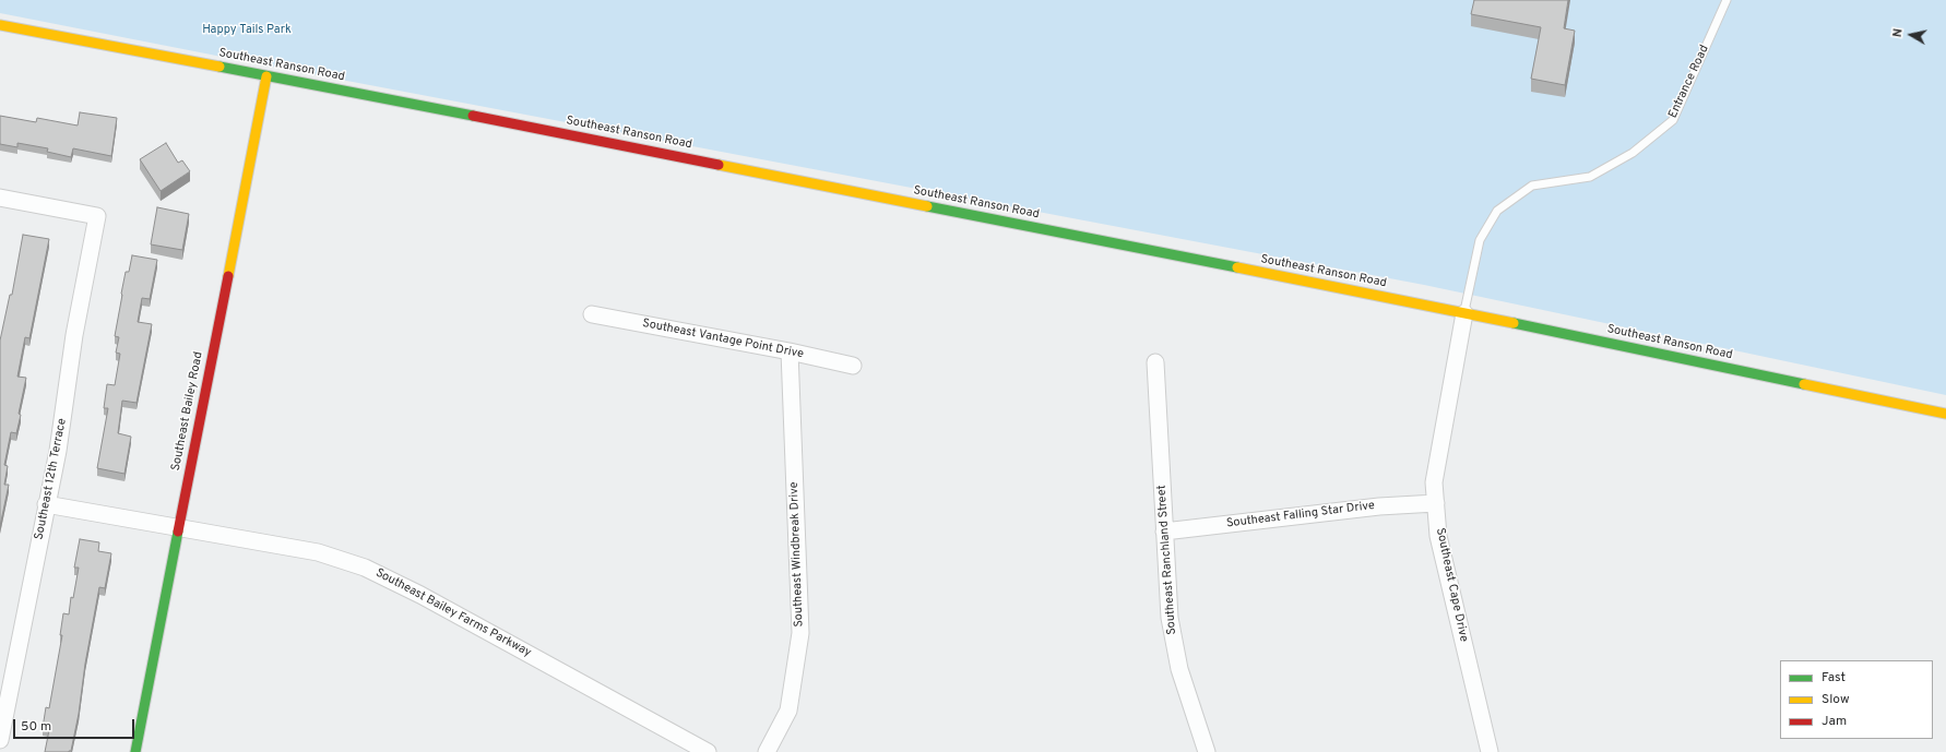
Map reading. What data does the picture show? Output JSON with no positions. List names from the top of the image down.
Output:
{
  "streets": {
    "street": [
      "Southeast Ranson Road",
      "Southeast Vantage Point Drive",
      "Southeast Bailey Road",
      "Southeast 12th Terrace",
      "Southeast Falling Star Drive",
      "Southeast Windbreak Drive",
      "Southeast Ranchland Street",
      "Southeast Cape Drive",
      "Southeast Bailey Farms Parkway"
    ],
    "lane": ["Entrance Road"]
  },
  "crossings": [
    ["Southeast Ranson Road", "Entrance Road"],
    ["Southeast Ranson Road", "Southeast Bailey Road"],
    ["Southeast Ranson Road", "Southeast Cape Drive"],
    ["Entrance Road", "Southeast Cape Drive"],
    ["Southeast Vantage Point Drive", "Southeast Windbreak Drive"],
    ["Southeast Bailey Road", "Southeast Bailey Farms Parkway"],
    ["Southeast 12th Terrace", "Southeast Bailey Farms Parkway"],
    ["Southeast Falling Star Drive", "Southeast Ranchland Street"],
    ["Southeast Falling Star Drive", "Southeast Cape Drive"]
  ],
  "parks": ["Happy Tails Park"],
  "legend": ["Fast", "Slow", "Jam"],
  "scale_bar": "50 m",
  "north": "left"
}
